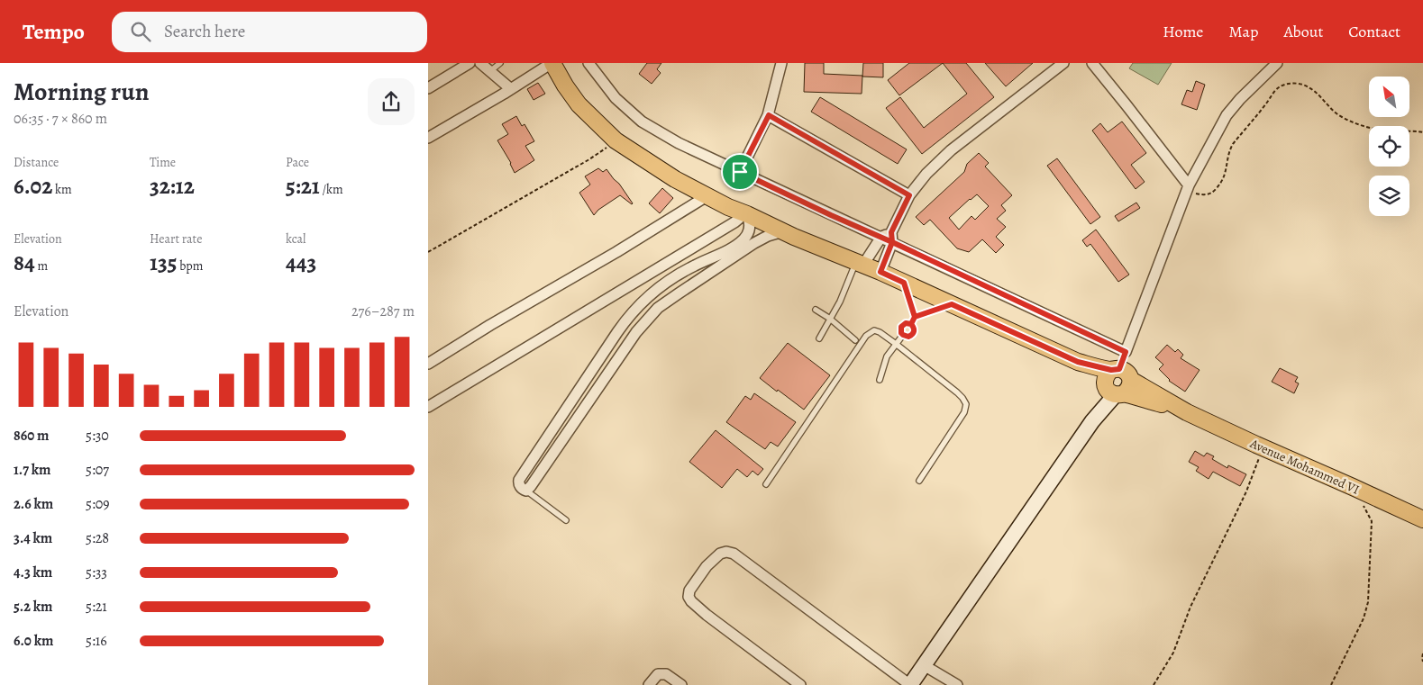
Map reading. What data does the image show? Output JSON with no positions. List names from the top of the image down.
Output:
{
  "streets": {
    "main road": ["Avenue Mohammed VI"]
  },
  "north": "top left",
  "page": {
    "header": "Tempo",
    "search": "Search here",
    "nav": [
      "Home",
      "Map",
      "About",
      "Contact"
    ],
    "heading": ["Morning run", "06:35 · 7 × 860 m"],
    "stats": [
      ["Distance", "6.02 km"],
      ["Time", "32:12"],
      ["Pace", "5:21 /km"],
      ["Elevation", "84 m"],
      ["Heart rate", "135 bpm"],
      ["kcal", "443"]
    ],
    "chart": ["Elevation", "276–287 m"],
    "list": [
      {
        "name": "860 m",
        "note": "5:30"
      },
      {
        "name": "1.7 km",
        "note": "5:07"
      },
      {
        "name": "2.6 km",
        "note": "5:09"
      },
      {
        "name": "3.4 km",
        "note": "5:28"
      },
      {
        "name": "4.3 km",
        "note": "5:33"
      },
      {
        "name": "5.2 km",
        "note": "5:21"
      },
      {
        "name": "6.0 km",
        "note": "5:16"
      }
    ]
  }
}
